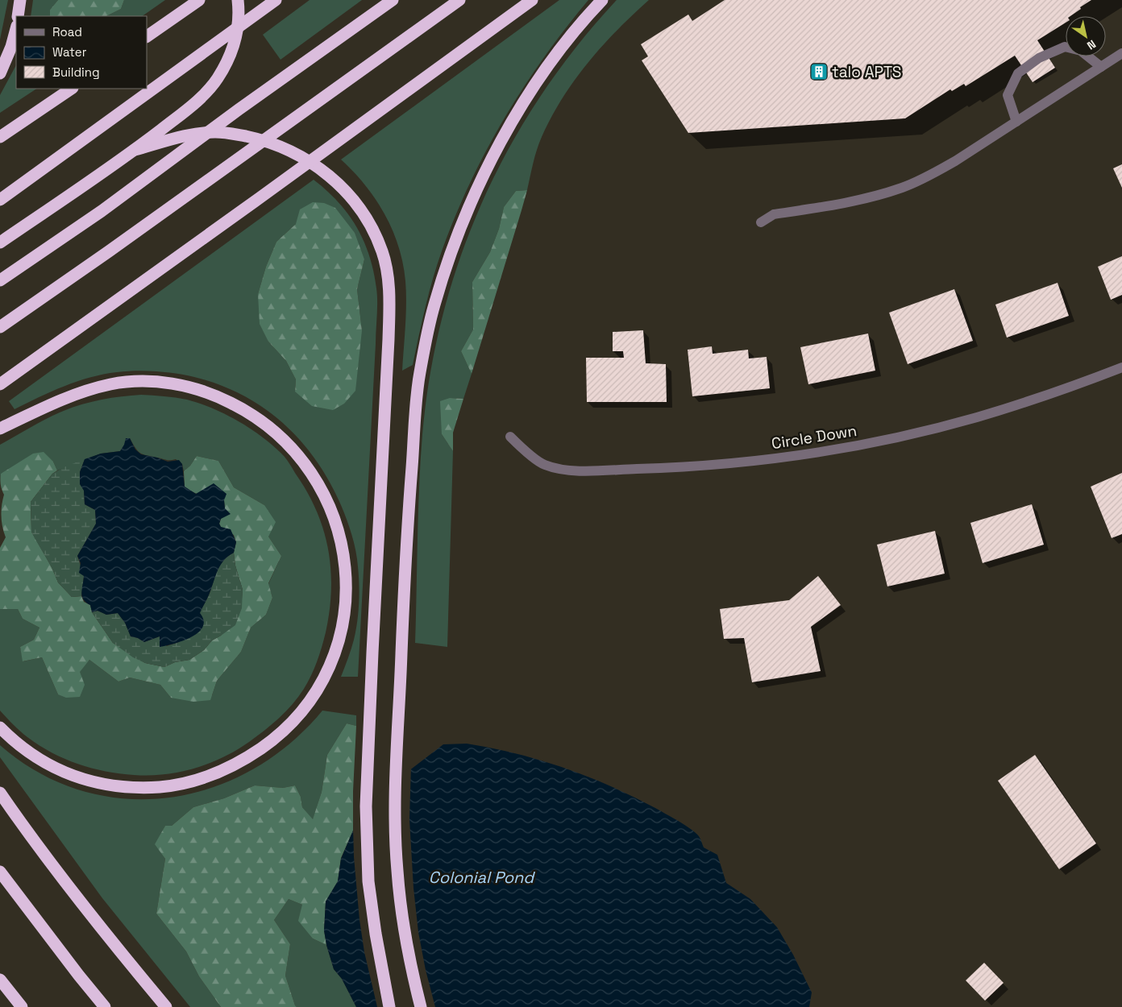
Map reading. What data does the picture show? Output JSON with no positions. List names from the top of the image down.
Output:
{
  "streets": {
    "street": ["Circle Down"]
  },
  "water": ["Colonial Pond"],
  "places": {
    "building": ["talo APTS"]
  },
  "legend": ["Road", "Water", "Building"],
  "north": "bottom right"
}
